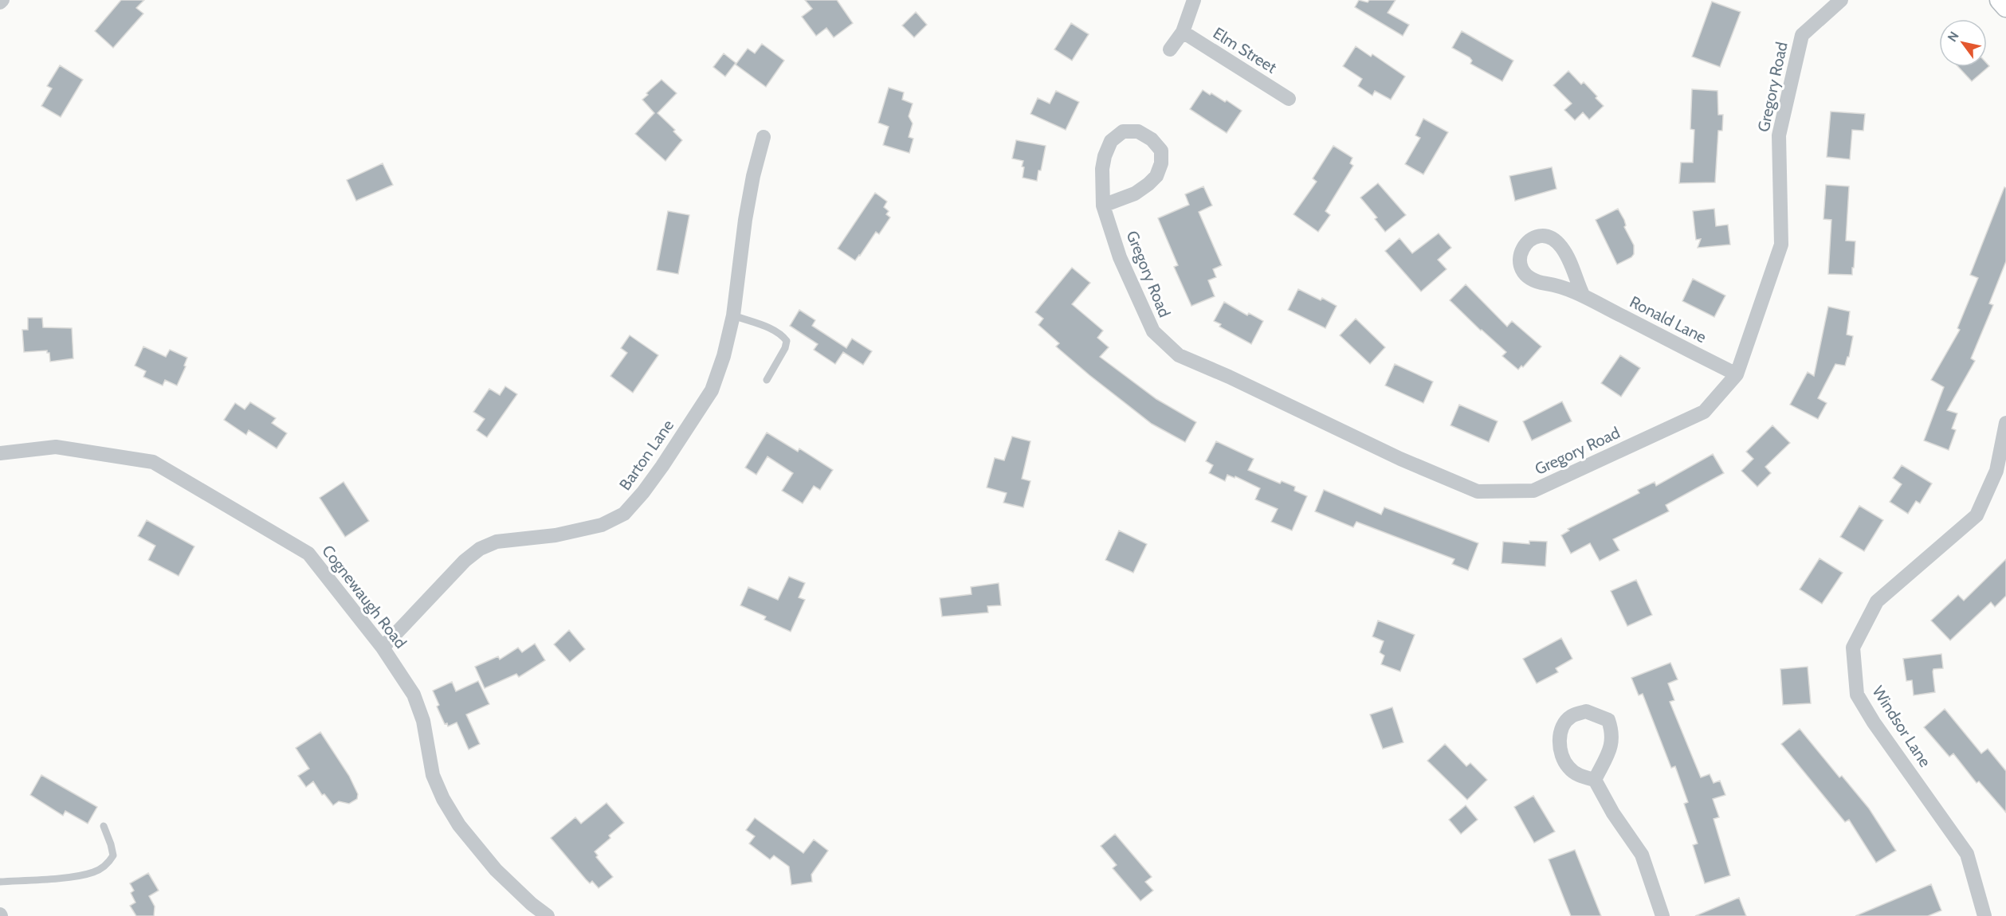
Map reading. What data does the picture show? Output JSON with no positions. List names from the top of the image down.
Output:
{
  "streets": {
    "street": [
      "Elm Street",
      "Gregory Road",
      "Ronald Lane",
      "Barton Lane",
      "Cognewaugh Road",
      "Windsor Lane"
    ]
  },
  "crossings": [
    ["Gregory Road", "Ronald Lane"],
    ["Barton Lane", "Cognewaugh Road"]
  ],
  "north": "top left"
}
